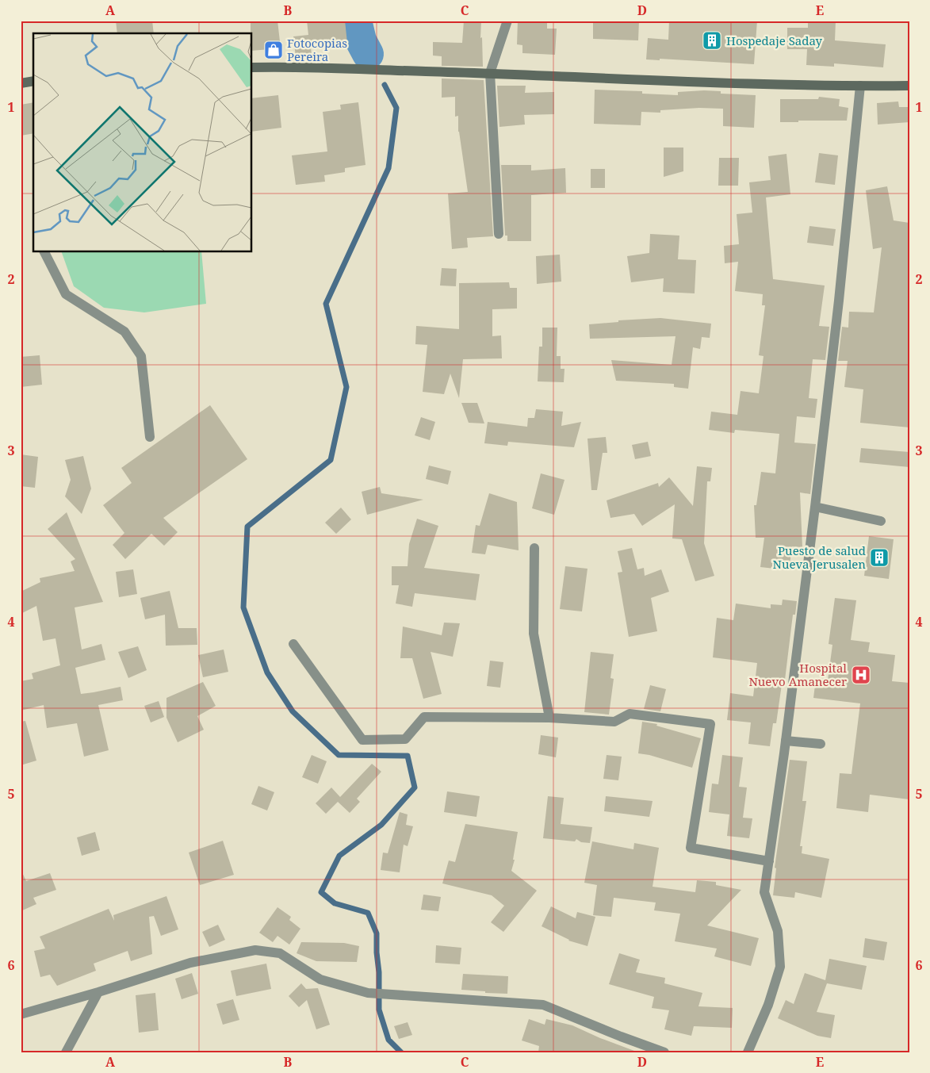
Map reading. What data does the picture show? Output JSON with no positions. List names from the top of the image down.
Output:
{
  "places": {
    "building": ["Hospedaje Saday", "Puesto de salud Nueva Jerusalen"],
    "shop": ["Fotocopias Pereira"],
    "hospital": ["Hospital Nuevo Amanecer"]
  },
  "grid": {
    "columns": [
      "A",
      "B",
      "C",
      "D",
      "E"
    ],
    "rows": [
      "1",
      "2",
      "3",
      "4",
      "5",
      "6"
    ]
  }
}
